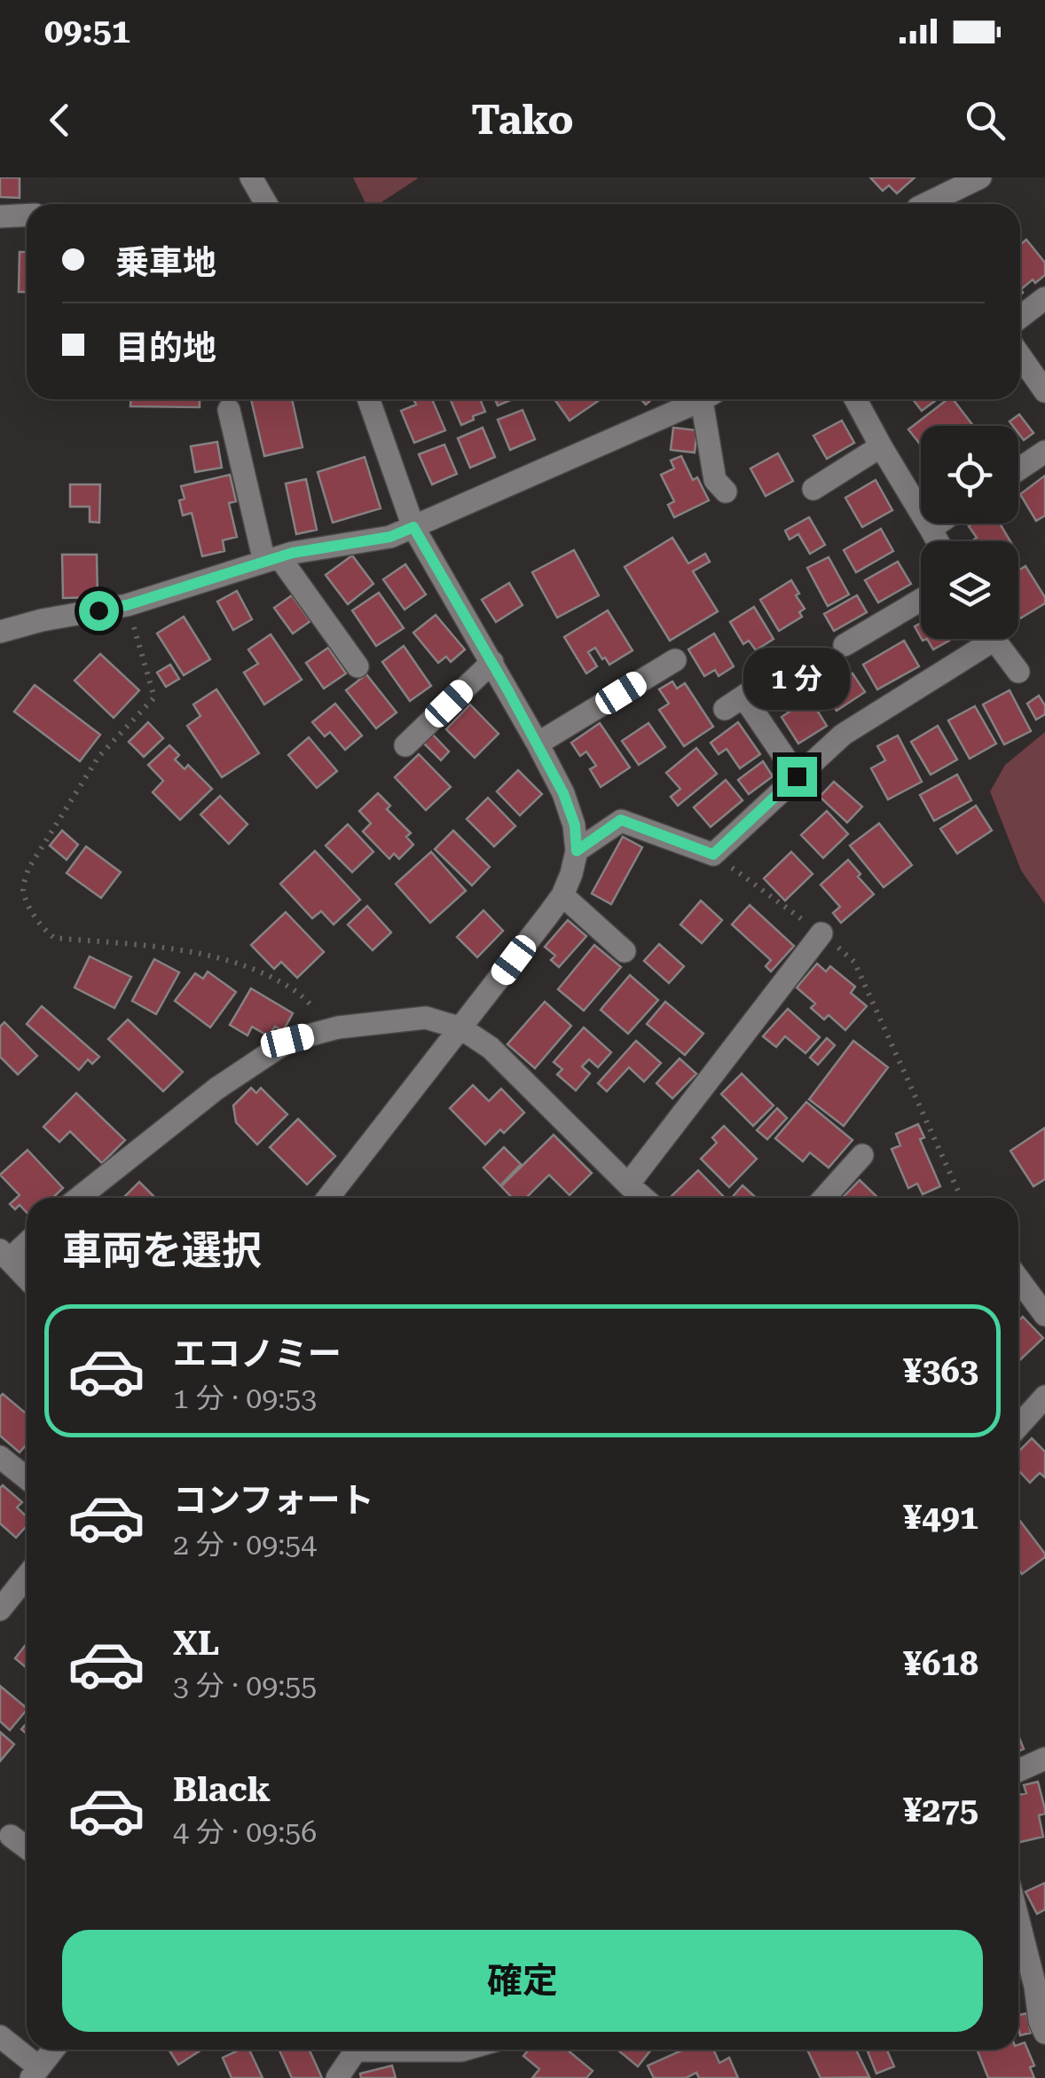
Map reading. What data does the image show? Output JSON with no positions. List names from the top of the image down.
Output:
{
  "page": {
    "status": "09:51",
    "header": "Tako",
    "banner": ["乗車地", "目的地"],
    "bubble": "1 分",
    "heading": "車両を選択",
    "list": [
      {
        "name": "エコノミー",
        "note": "1 分 · 09:53",
        "value": "¥363"
      },
      {
        "name": "コンフォート",
        "note": "2 分 · 09:54",
        "value": "¥491"
      },
      {
        "name": "XL",
        "note": "3 分 · 09:55",
        "value": "¥618"
      },
      {
        "name": "Black",
        "note": "4 分 · 09:56",
        "value": "¥275"
      }
    ],
    "buttons": "確定"
  }
}
